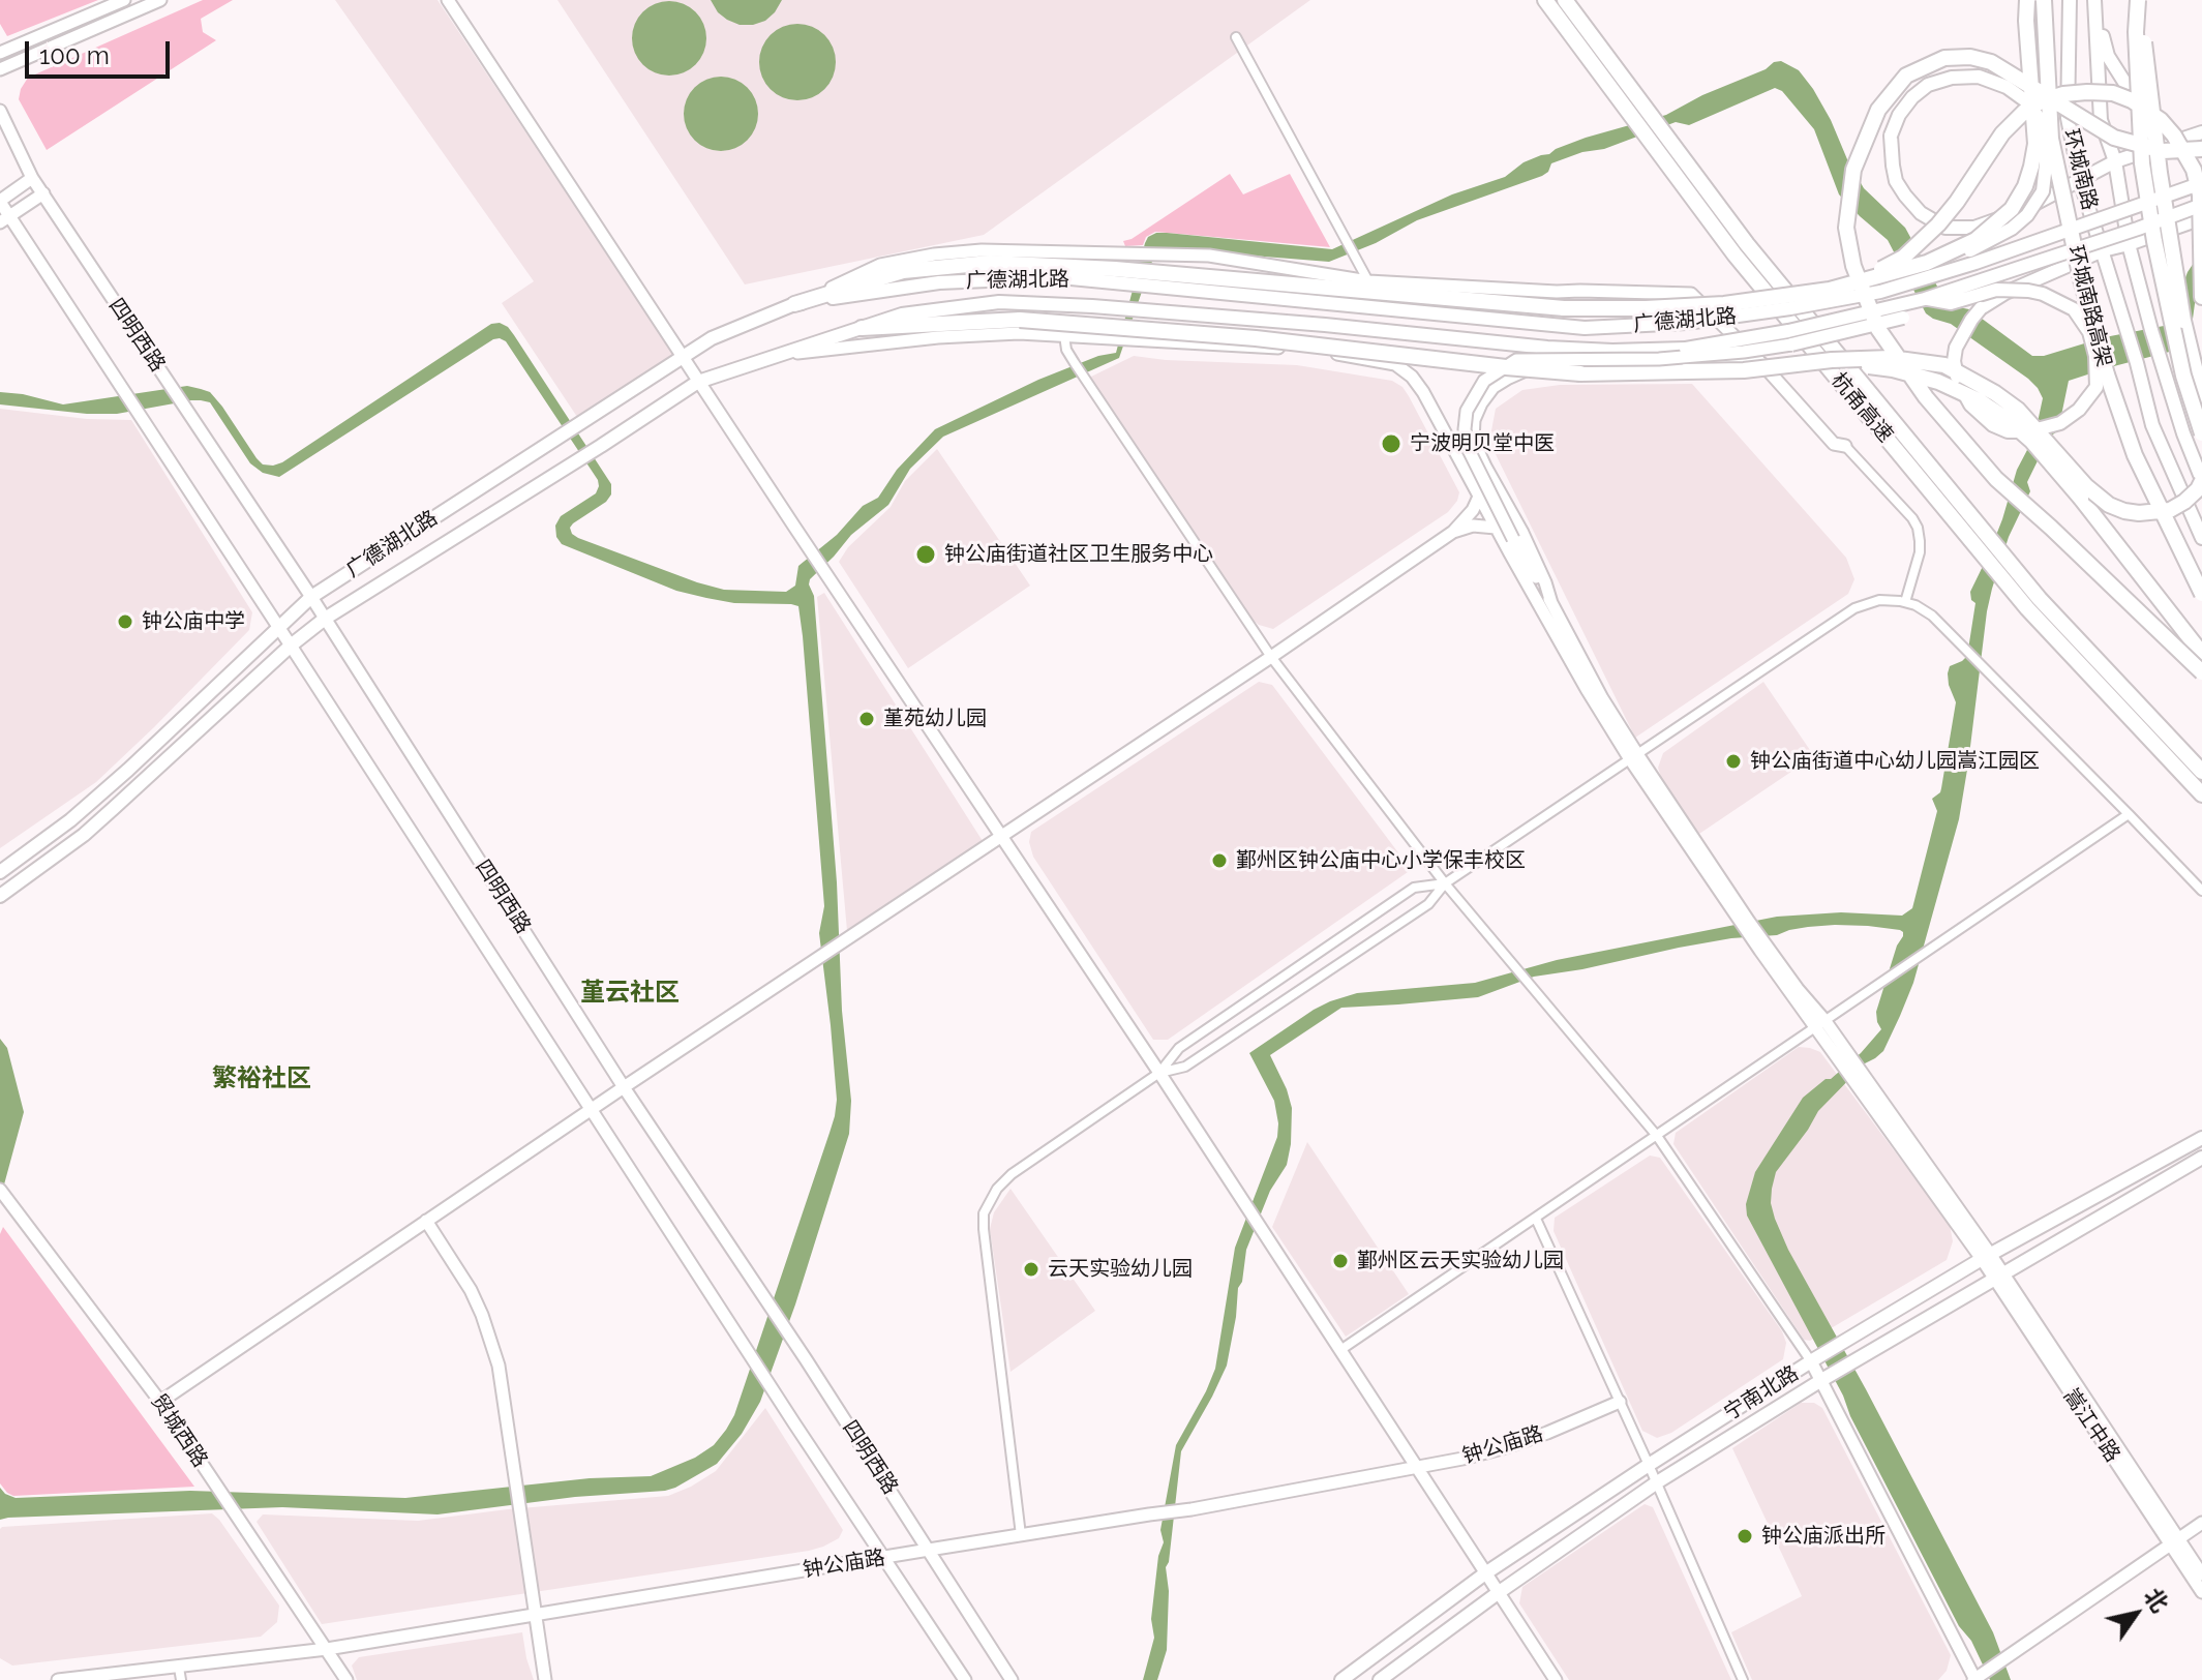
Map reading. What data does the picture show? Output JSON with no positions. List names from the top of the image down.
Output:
{
  "streets": {
    "highway": ["环城南路高架", "杭甬高速"],
    "main road": ["环城南路", "广德湖北路", "宁南北路"],
    "street": [
      "四明西路",
      "嵩江中路",
      "贸城西路",
      "钟公庙路"
    ]
  },
  "crossings": [
    ["广德湖北路", "四明西路"],
    ["四明西路", "钟公庙路"],
    ["宁南北路", "嵩江中路"],
    ["贸城西路", "钟公庙路"]
  ],
  "districts": ["堇云社区", "繁裕社区"],
  "places": [
    "宁波明贝堂中医",
    "钟公庙街道社区卫生服务中心",
    "钟公庙中学",
    "堇苑幼儿园",
    "钟公庙街道中心幼儿园嵩江园区",
    "鄞州区钟公庙中心小学保丰校区",
    "鄞州区云天实验幼儿园",
    "云天实验幼儿园",
    "钟公庙派出所"
  ],
  "scale_bar": "100 m",
  "north": "top right"
}
